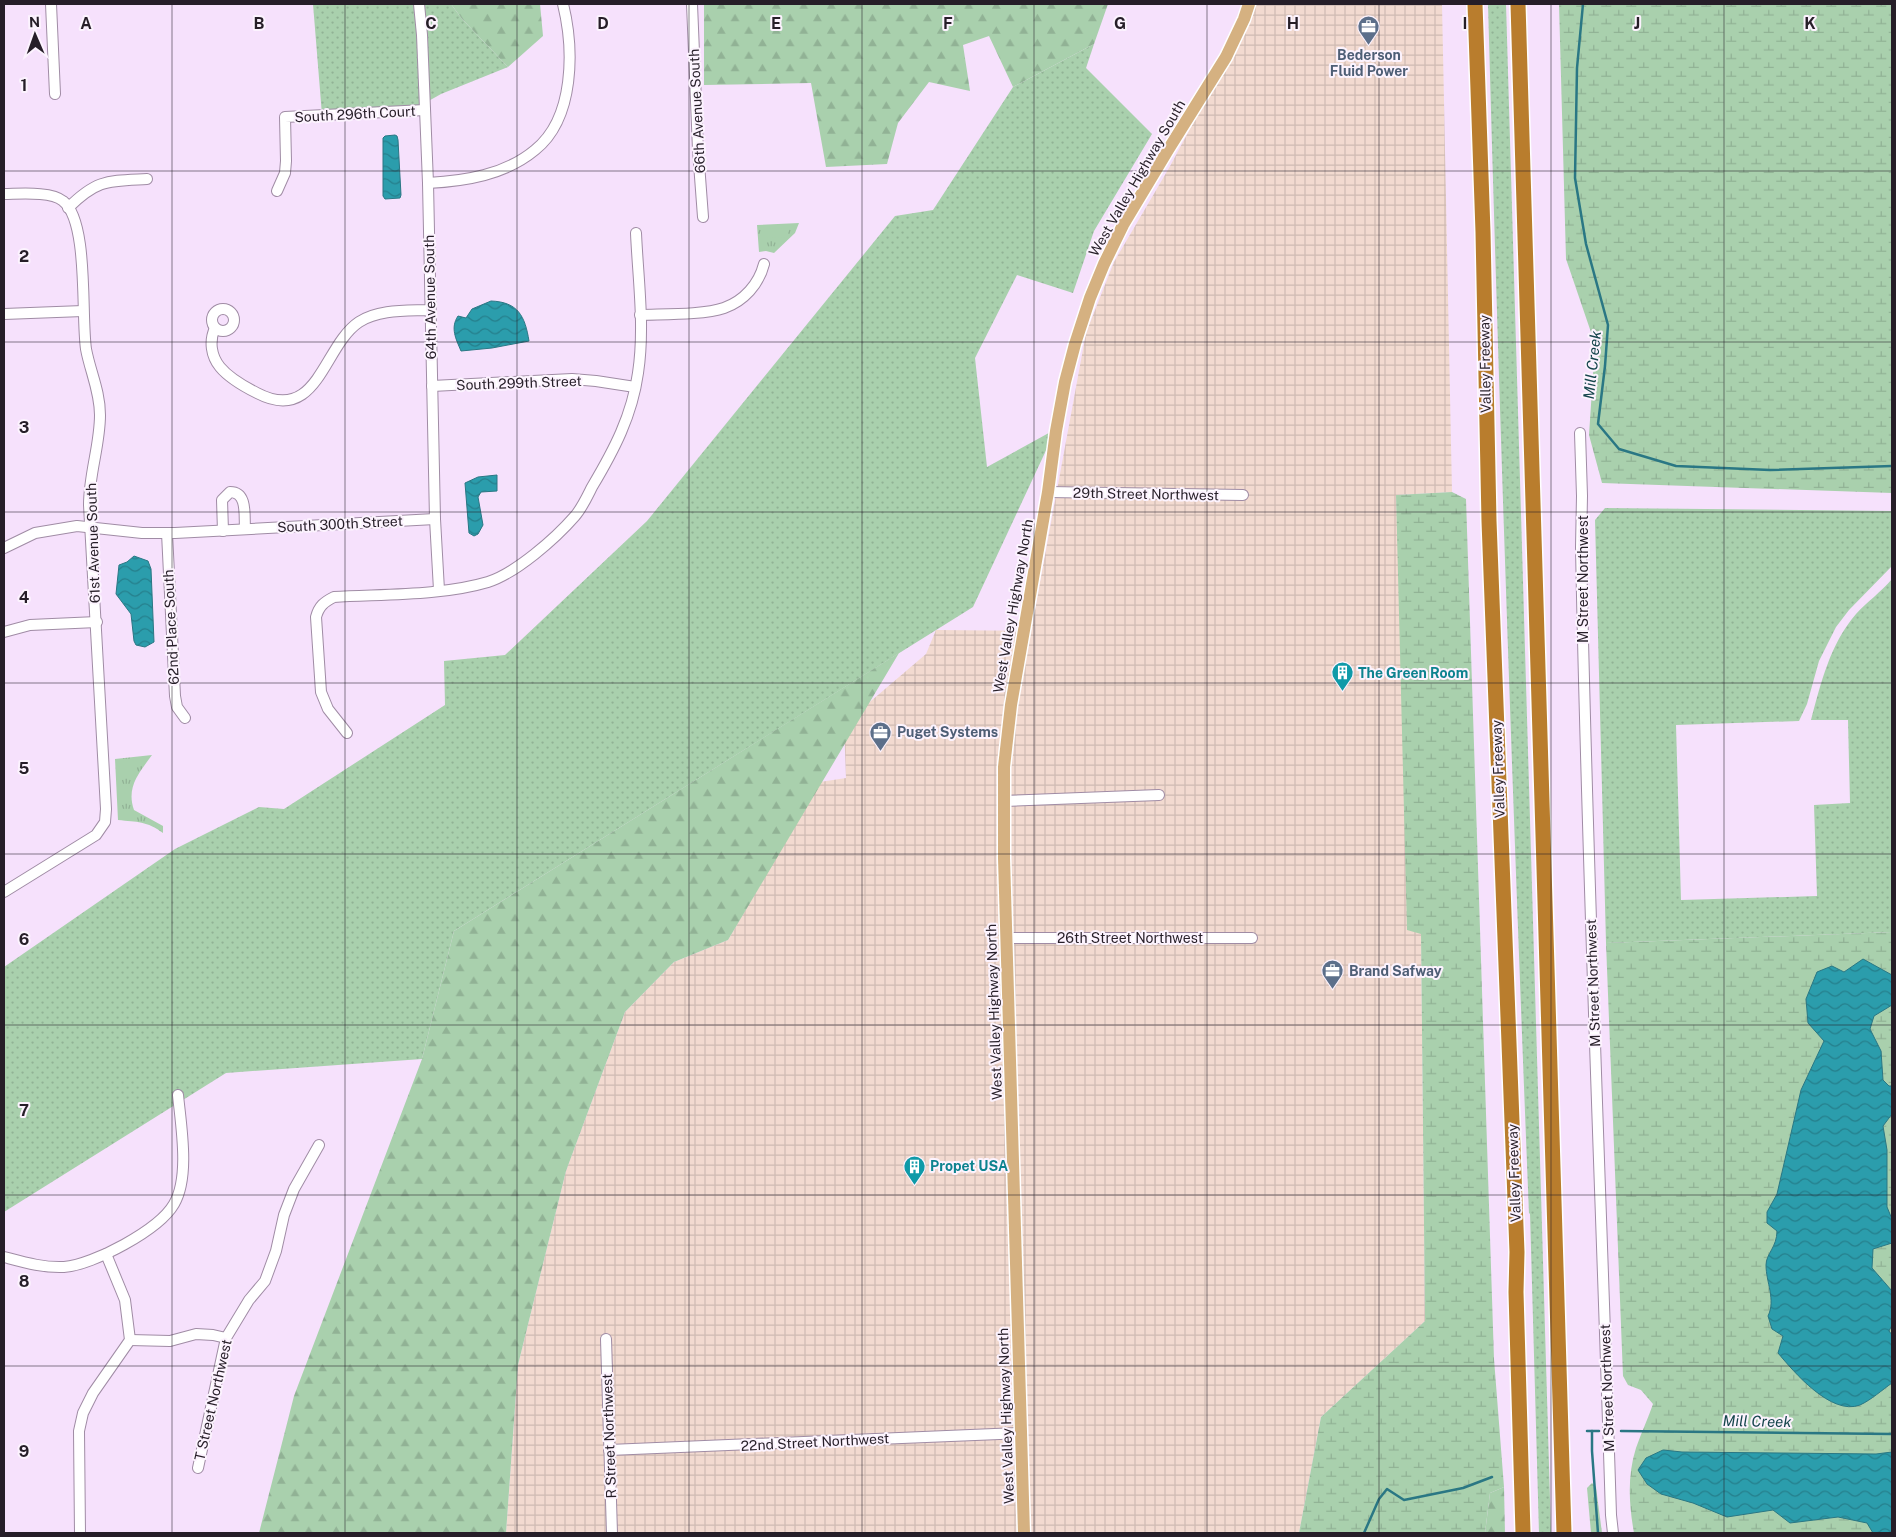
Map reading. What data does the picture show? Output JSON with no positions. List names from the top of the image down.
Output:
{
  "streets": {
    "highway": ["Valley Freeway"],
    "main road": ["West Valley Highway South", "West Valley Highway North"],
    "street": [
      "66th Avenue South",
      "South 296th Court",
      "64th Avenue South",
      "South 299th Street",
      "29th Street Northwest",
      "South 300th Street",
      "61st Avenue South",
      "M Street Northwest",
      "62nd Place South",
      "26th Street Northwest",
      "T Street Northwest",
      "R Street Northwest",
      "22nd Street Northwest"
    ]
  },
  "crossings": [
    ["South 296th Court", "64th Avenue South"],
    ["West Valley Highway South", "29th Street Northwest"],
    ["West Valley Highway South", "West Valley Highway North"],
    ["64th Avenue South", "South 299th Street"],
    ["64th Avenue South", "South 300th Street"],
    ["29th Street Northwest", "West Valley Highway North"],
    ["South 300th Street", "61st Avenue South"],
    ["South 300th Street", "62nd Place South"],
    ["West Valley Highway North", "26th Street Northwest"],
    ["West Valley Highway North", "22nd Street Northwest"],
    ["R Street Northwest", "22nd Street Northwest"]
  ],
  "water": ["Mill Creek"],
  "places": {
    "office": ["Bederson Fluid Power", "Puget Systems", "Brand Safway"],
    "building": ["The Green Room", "Propet USA"]
  },
  "north": "top",
  "grid": {
    "columns": [
      "A",
      "B",
      "C",
      "D",
      "E",
      "F",
      "G",
      "H",
      "I",
      "J",
      "K"
    ],
    "rows": [
      "1",
      "2",
      "3",
      "4",
      "5",
      "6",
      "7",
      "8",
      "9"
    ]
  }
}
